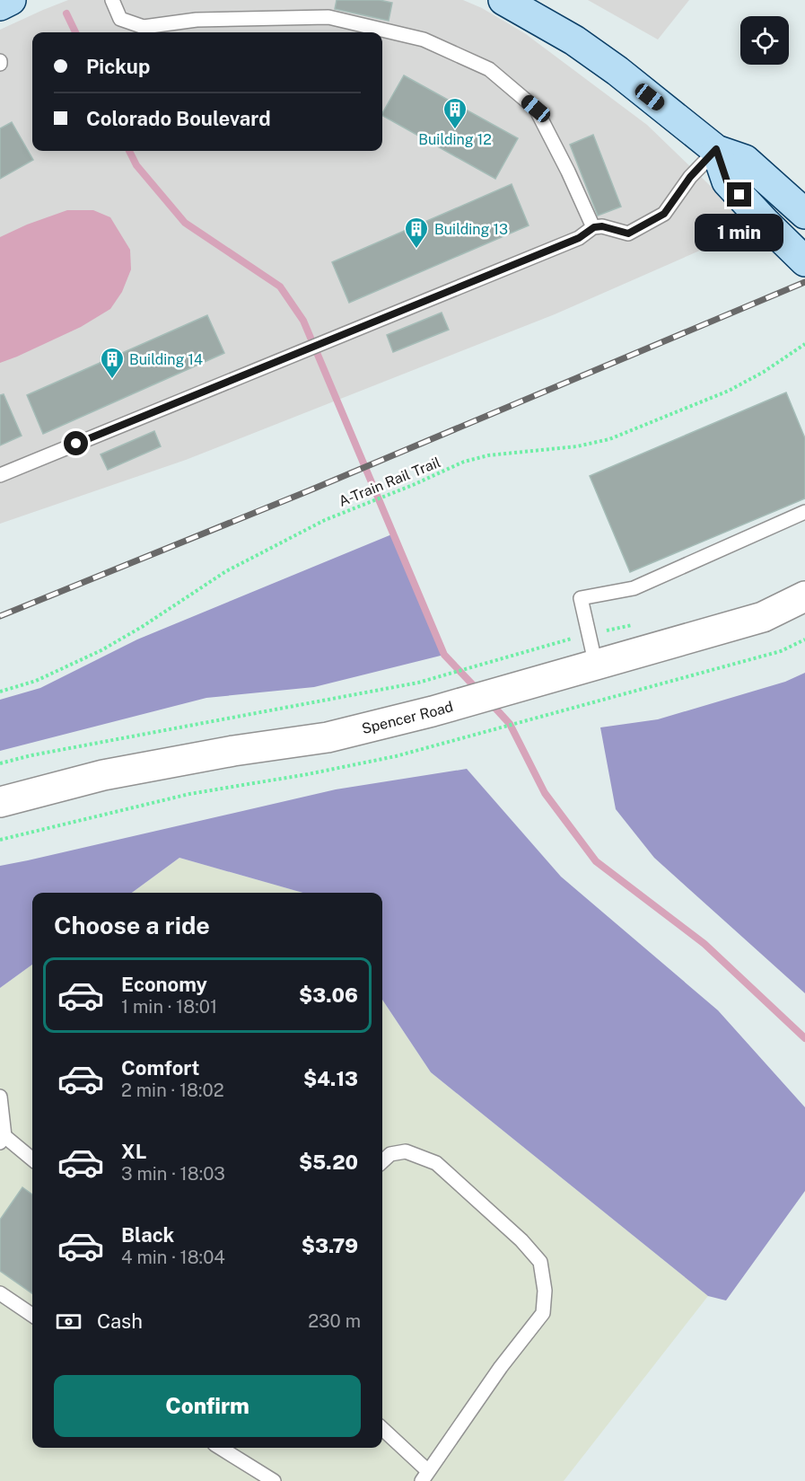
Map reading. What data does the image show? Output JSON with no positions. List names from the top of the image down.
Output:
{
  "streets": {
    "street": ["Spencer Road"],
    "path": ["A-Train Rail Trail"]
  },
  "places": {
    "building": ["Building 12", "Building 13", "Building 14"]
  },
  "page": {
    "banner": ["Pickup", "Colorado Boulevard"],
    "bubble": "1 min",
    "heading": "Choose a ride",
    "list": [
      {
        "name": "Economy",
        "note": "1 min · 18:01",
        "value": "$3.06"
      },
      {
        "name": "Comfort",
        "note": "2 min · 18:02",
        "value": "$4.13"
      },
      {
        "name": "XL",
        "note": "3 min · 18:03",
        "value": "$5.20"
      },
      {
        "name": "Black",
        "note": "4 min · 18:04",
        "value": "$3.79"
      }
    ],
    "pay": ["Cash", "230 m"],
    "buttons": "Confirm"
  }
}
